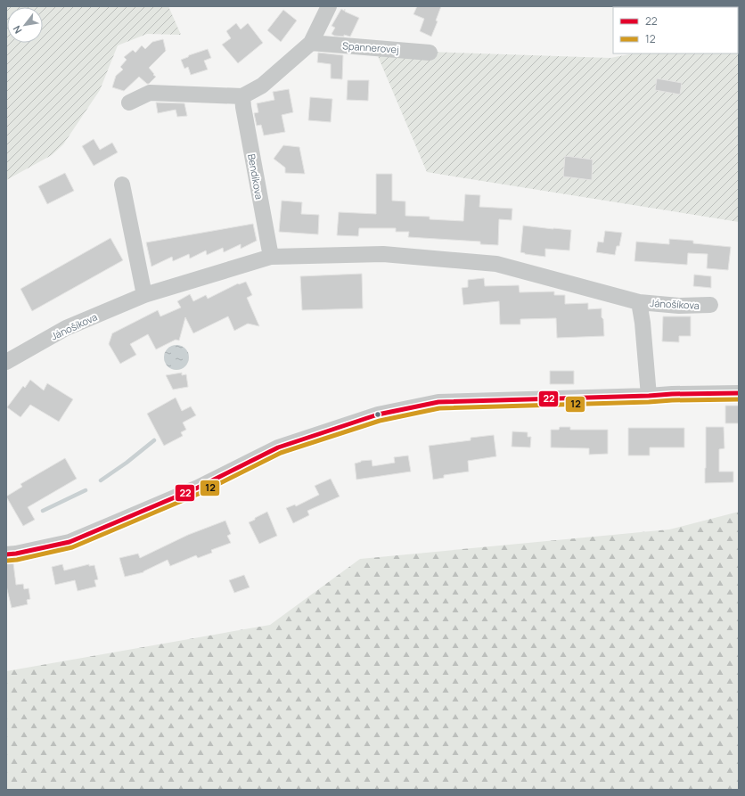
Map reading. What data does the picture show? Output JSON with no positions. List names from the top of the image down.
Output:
{
  "streets": {
    "street": ["Spannerovej", "Bendíkova", "Jánošíkova"]
  },
  "crossings": [
    ["Bendíkova", "Jánošíkova"]
  ],
  "lines": ["transit line 22", "transit line 12"],
  "legend": ["22", "12"],
  "north": "bottom left"
}
